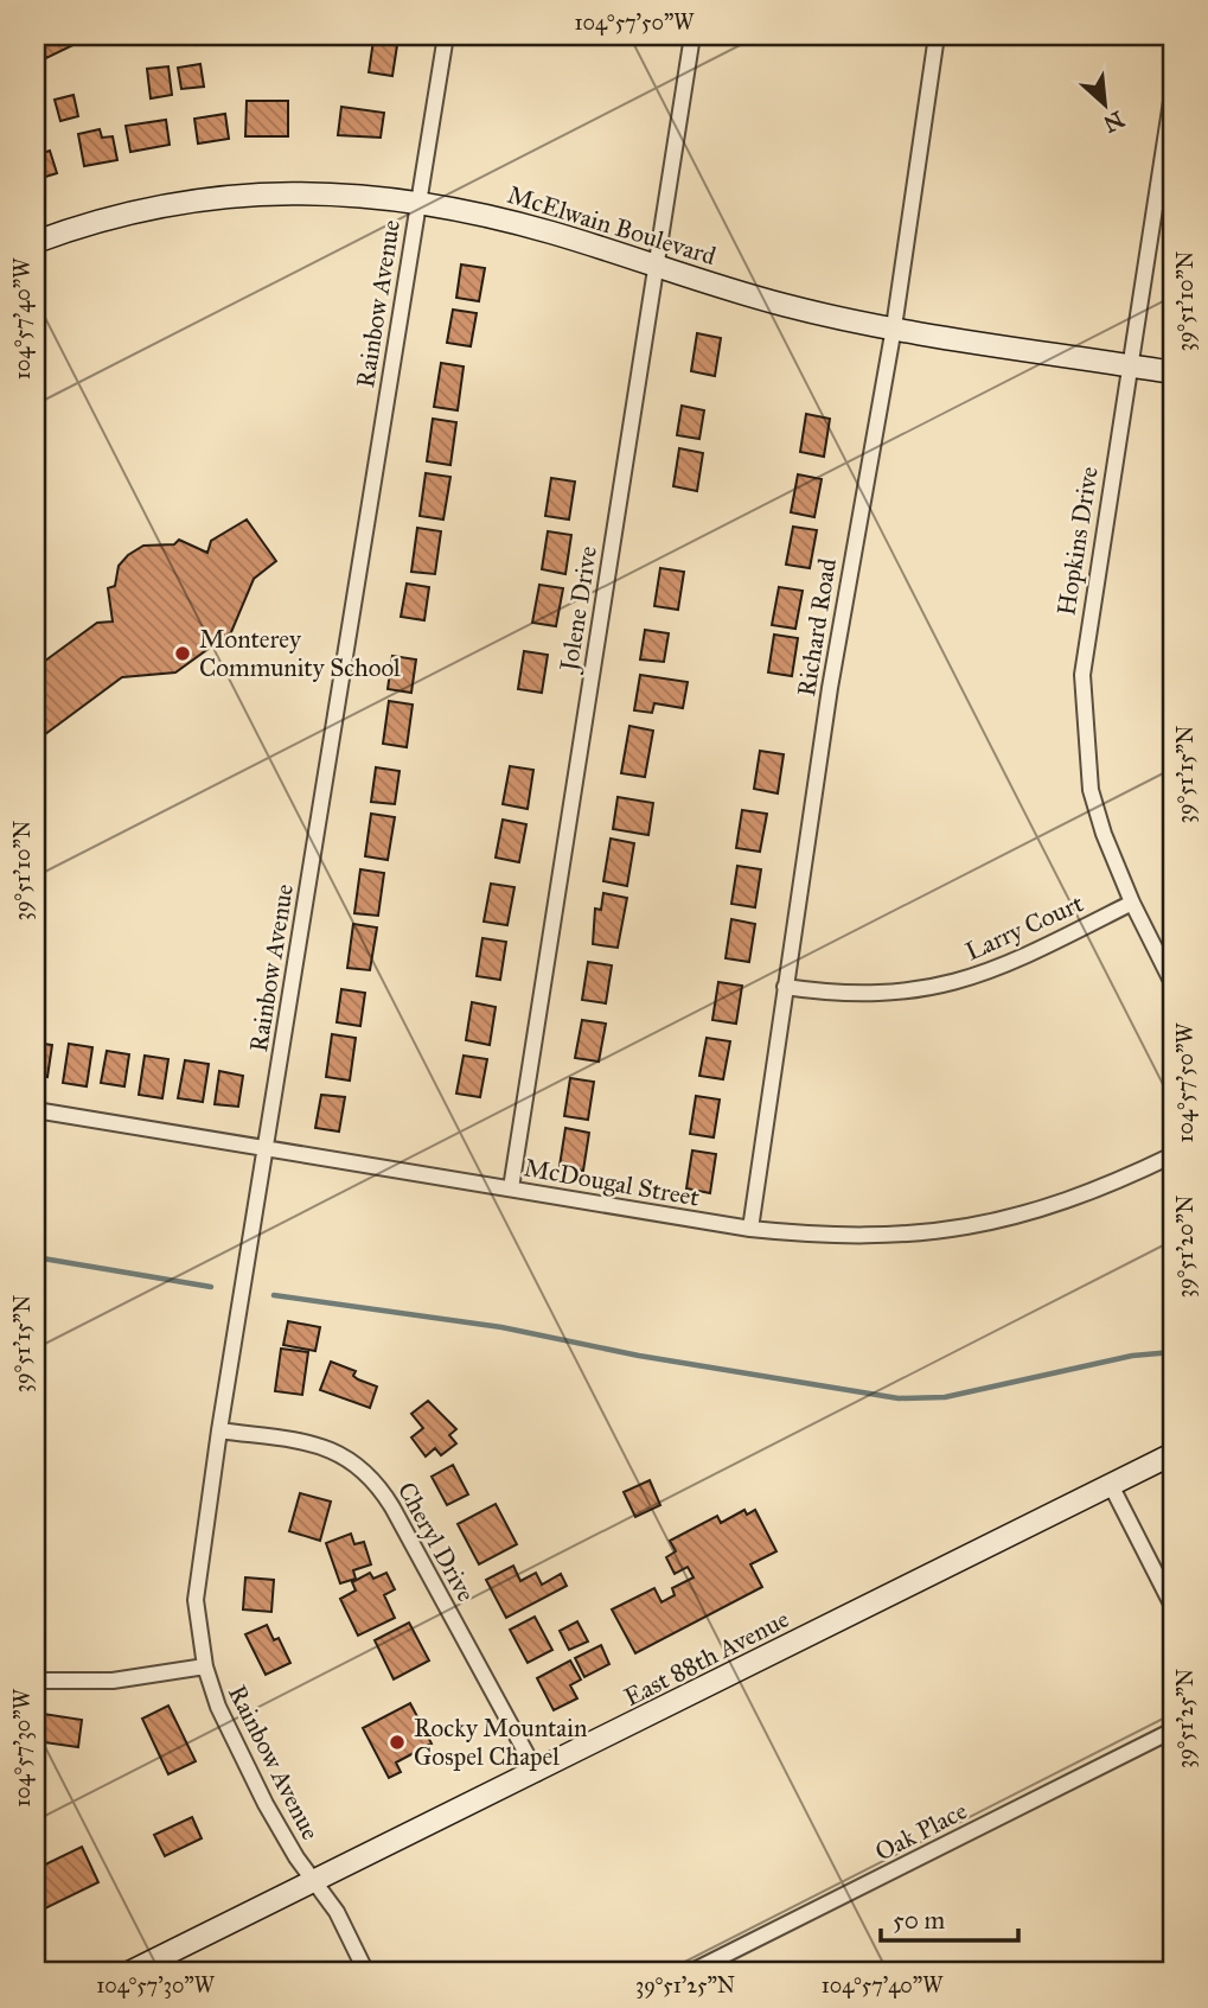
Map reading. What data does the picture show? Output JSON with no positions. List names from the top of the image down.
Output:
{
  "streets": {
    "street": [
      "McElwain Boulevard",
      "Rainbow Avenue",
      "Hopkins Drive",
      "Jolene Drive",
      "Richard Road",
      "Larry Court",
      "McDougal Street",
      "Cheryl Drive",
      "East 88th Avenue",
      "Oak Place"
    ]
  },
  "crossings": [
    ["McElwain Boulevard", "Rainbow Avenue"],
    ["McElwain Boulevard", "Hopkins Drive"],
    ["McElwain Boulevard", "Jolene Drive"],
    ["McElwain Boulevard", "Richard Road"],
    ["Rainbow Avenue", "McDougal Street"],
    ["Rainbow Avenue", "Cheryl Drive"],
    ["Rainbow Avenue", "East 88th Avenue"],
    ["Hopkins Drive", "Larry Court"],
    ["Jolene Drive", "McDougal Street"],
    ["Richard Road", "Larry Court"],
    ["Richard Road", "McDougal Street"],
    ["Cheryl Drive", "East 88th Avenue"]
  ],
  "places": ["Monterey Community School", "Rocky Mountain Gospel Chapel"],
  "scale_bar": "50 m",
  "north": "bottom right",
  "coordinates": [
    "104°57'50\"W",
    "39°51'10\"N",
    "104°57'40\"W",
    "39°51'15\"N",
    "39°51'20\"N",
    "39°51'25\"N",
    "104°57'30\"W"
  ]
}
